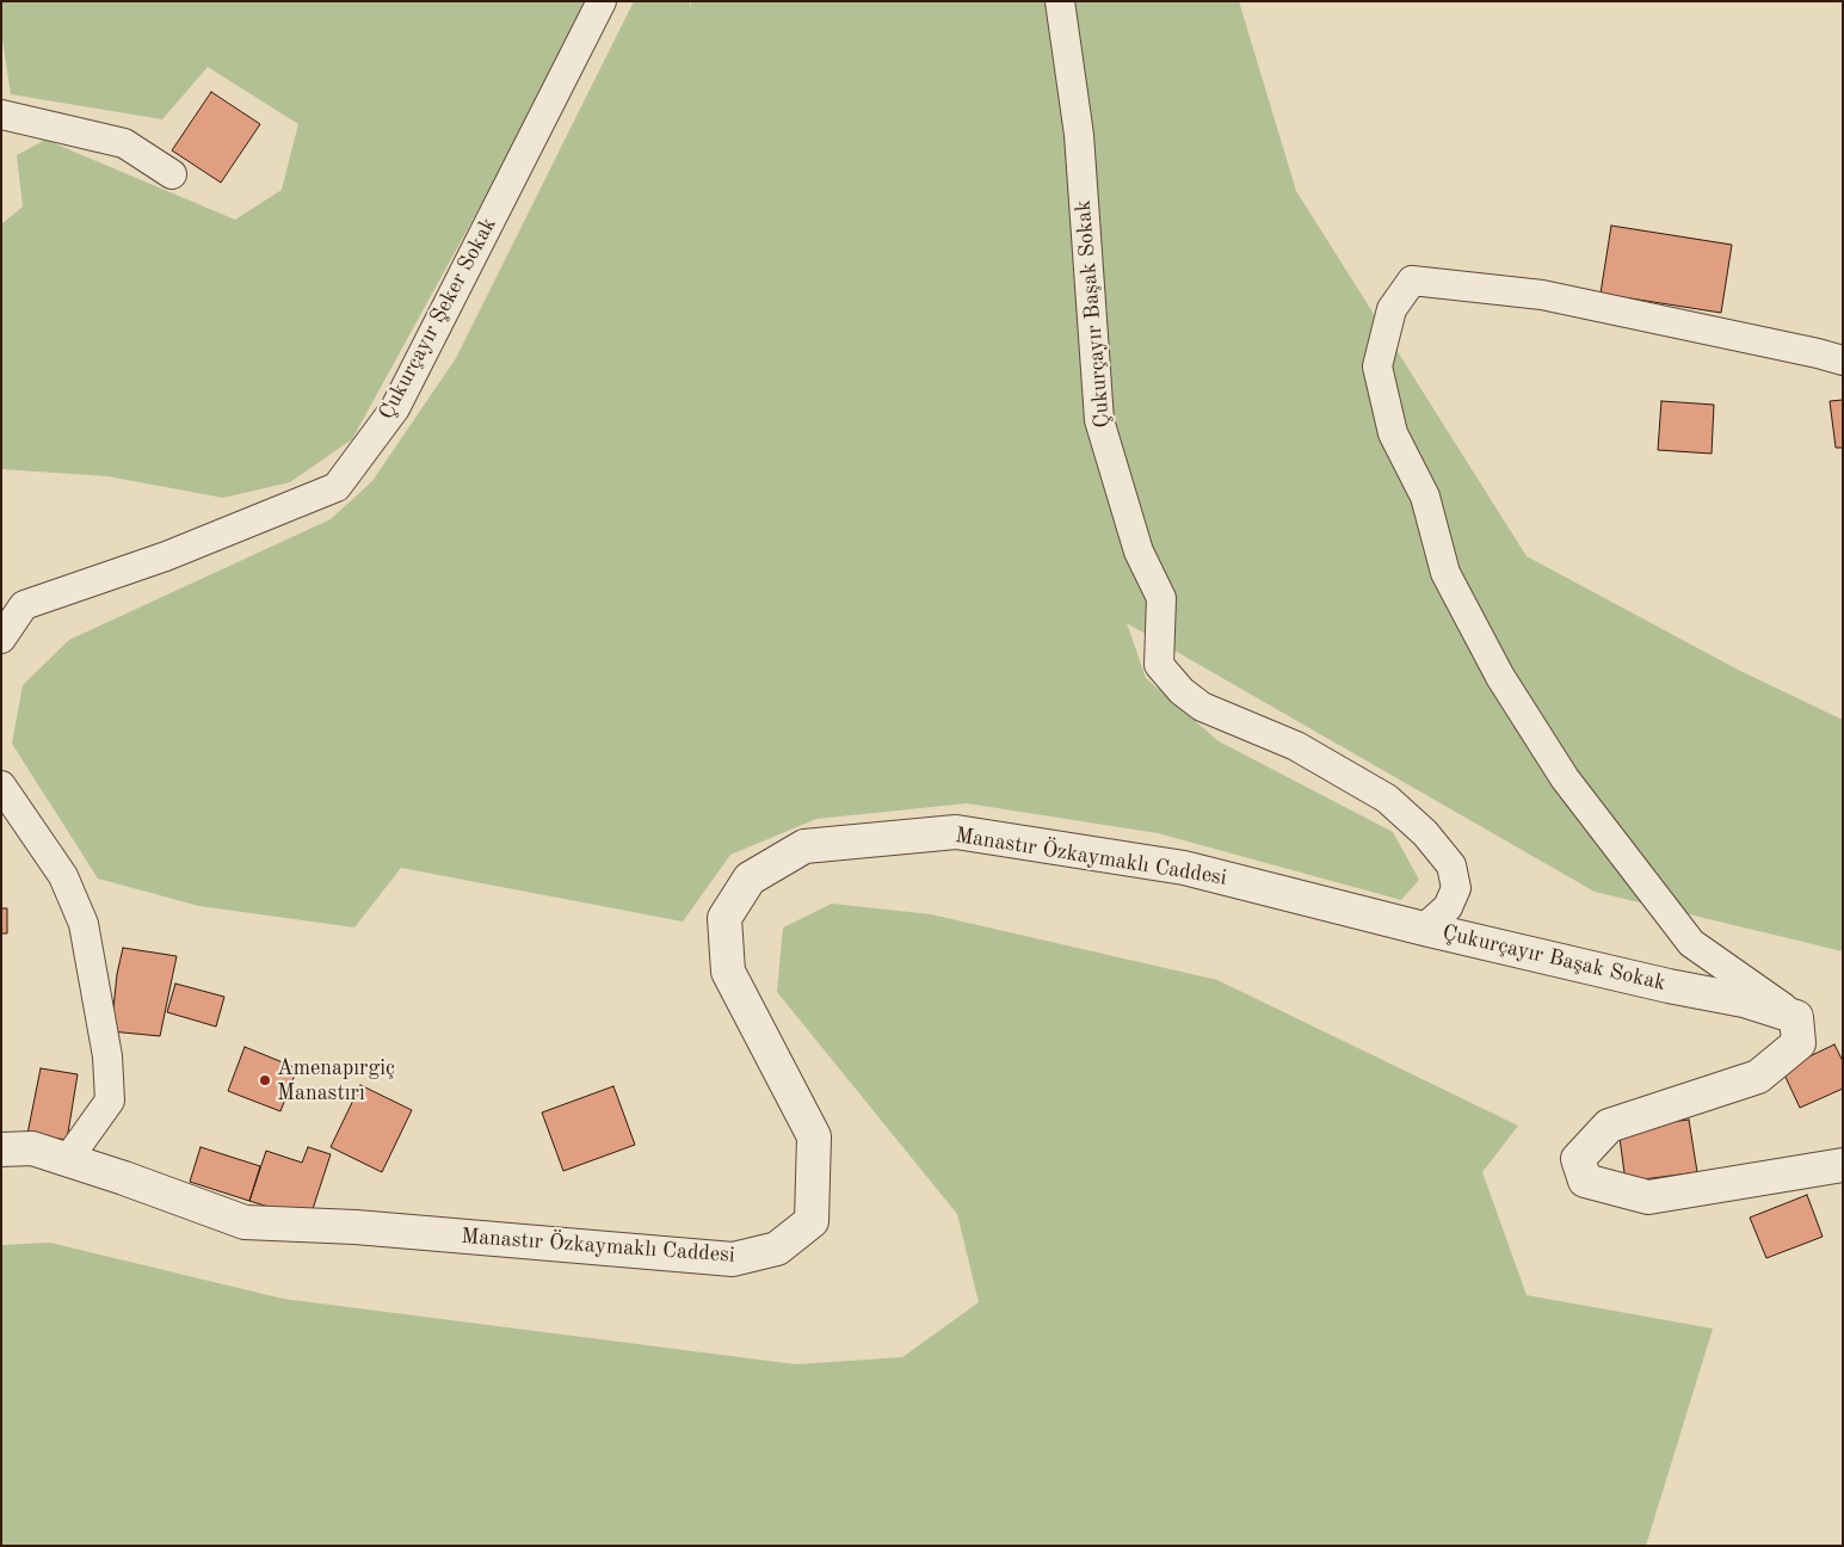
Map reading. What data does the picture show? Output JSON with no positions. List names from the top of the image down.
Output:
{
  "streets": {
    "street": ["Çukurçayır Başak Sokak", "Çukurçayır Şeker Sokak", "Manastır Özkaymaklı Caddesi"]
  },
  "crossings": [
    ["Çukurçayır Başak Sokak", "Manastır Özkaymaklı Caddesi"]
  ],
  "places": ["Amenapırgiç Manastırı"]
}
